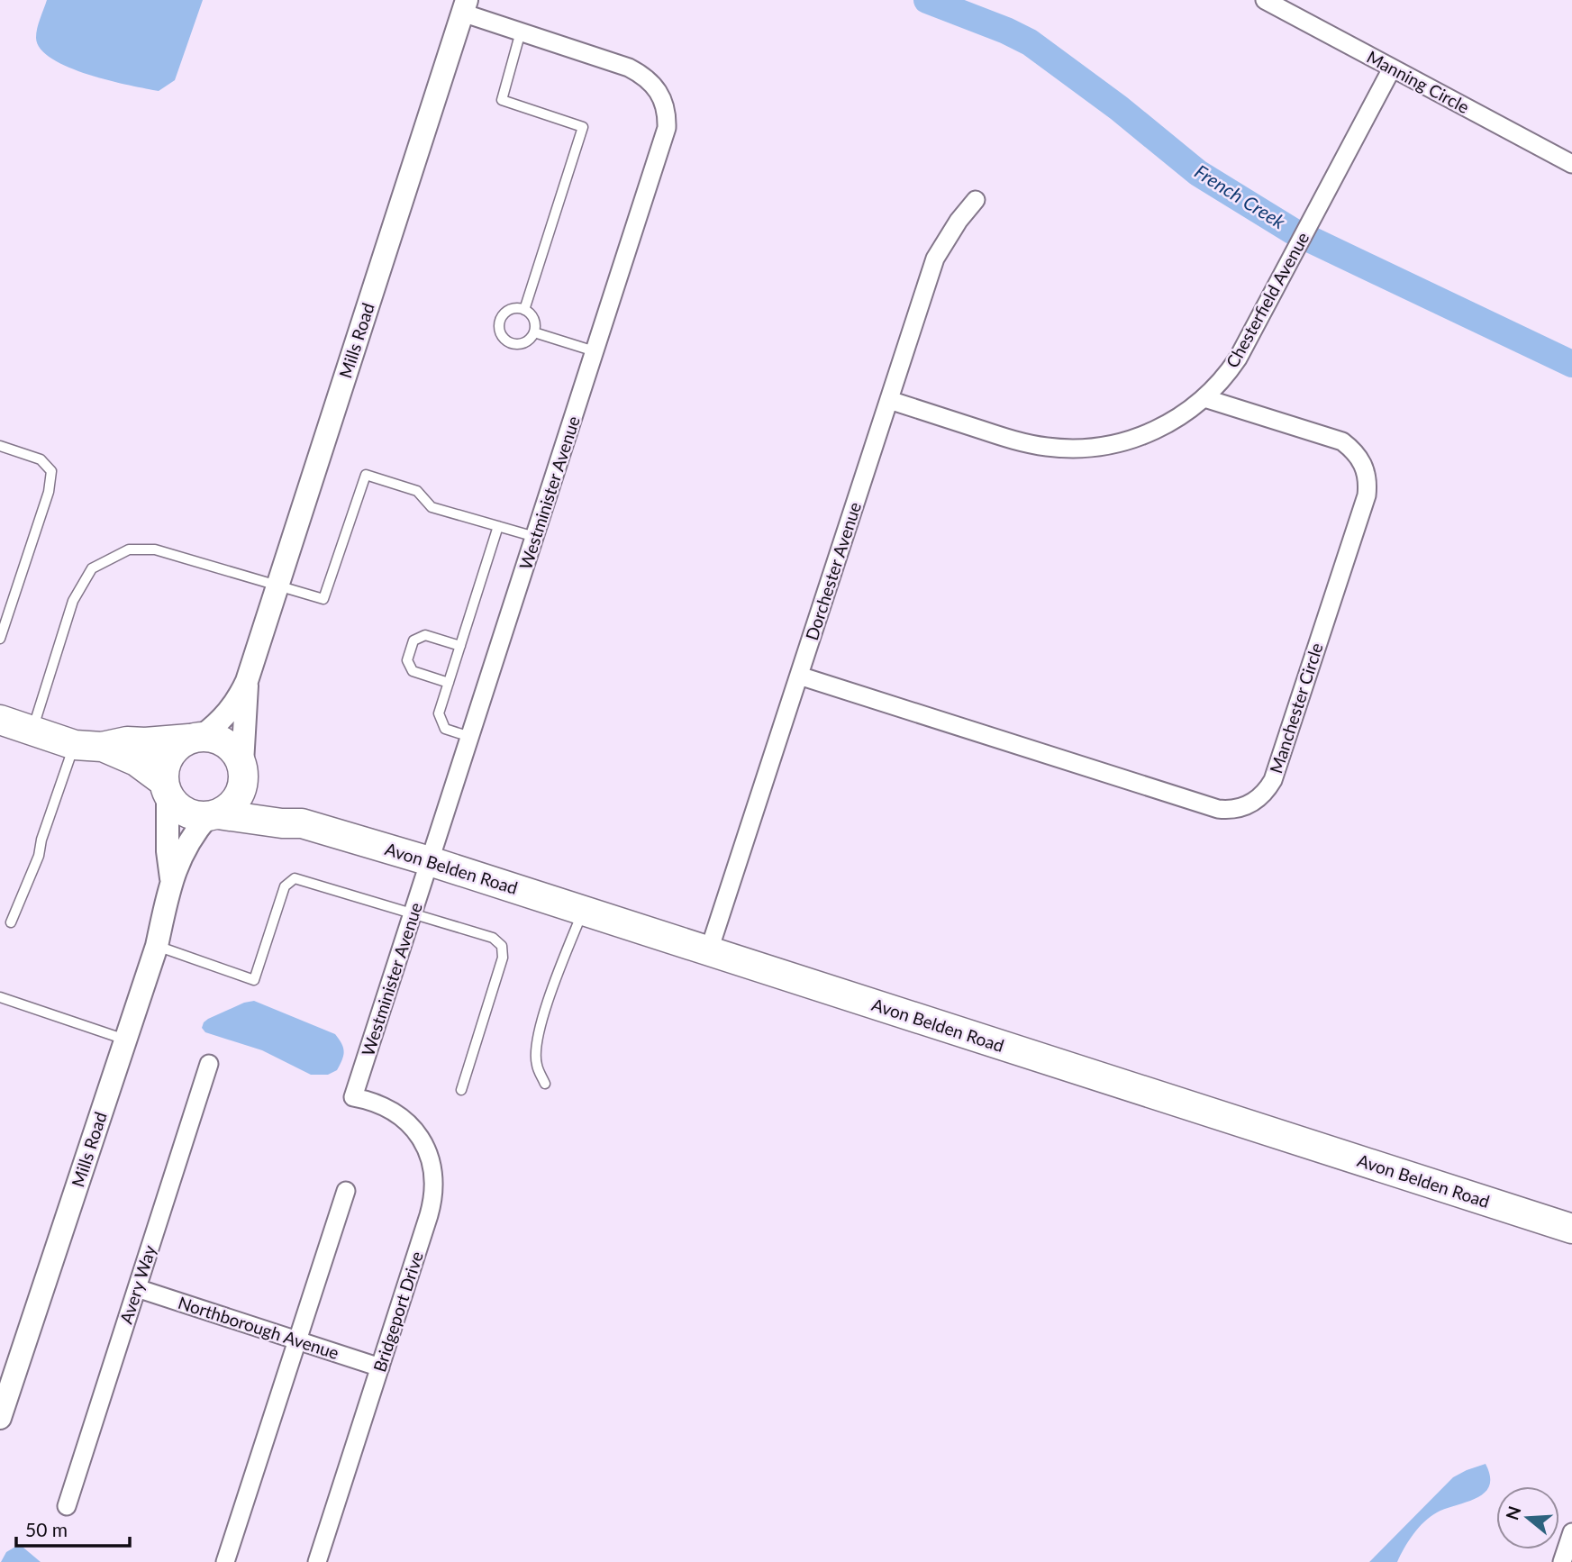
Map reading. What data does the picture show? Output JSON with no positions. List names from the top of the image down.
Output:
{
  "streets": {
    "main road": ["Avon Belden Road"],
    "street": [
      "Manning Circle",
      "Chesterfield Avenue",
      "Mills Road",
      "Westminister Avenue",
      "Dorchester Avenue",
      "Manchester Circle",
      "Avery Way",
      "Bridgeport Drive",
      "Northborough Avenue"
    ]
  },
  "crossings": [
    ["Manning Circle", "Chesterfield Avenue"],
    ["Chesterfield Avenue", "Dorchester Avenue"],
    ["Chesterfield Avenue", "Manchester Circle"],
    ["Mills Road", "Westminister Avenue"],
    ["Mills Road", "Avon Belden Road"],
    ["Westminister Avenue", "Avon Belden Road"],
    ["Westminister Avenue", "Bridgeport Drive"],
    ["Dorchester Avenue", "Manchester Circle"],
    ["Dorchester Avenue", "Avon Belden Road"],
    ["Avery Way", "Northborough Avenue"],
    ["Bridgeport Drive", "Northborough Avenue"]
  ],
  "water": ["French Creek"],
  "scale_bar": "50 m",
  "north": "left"
}
